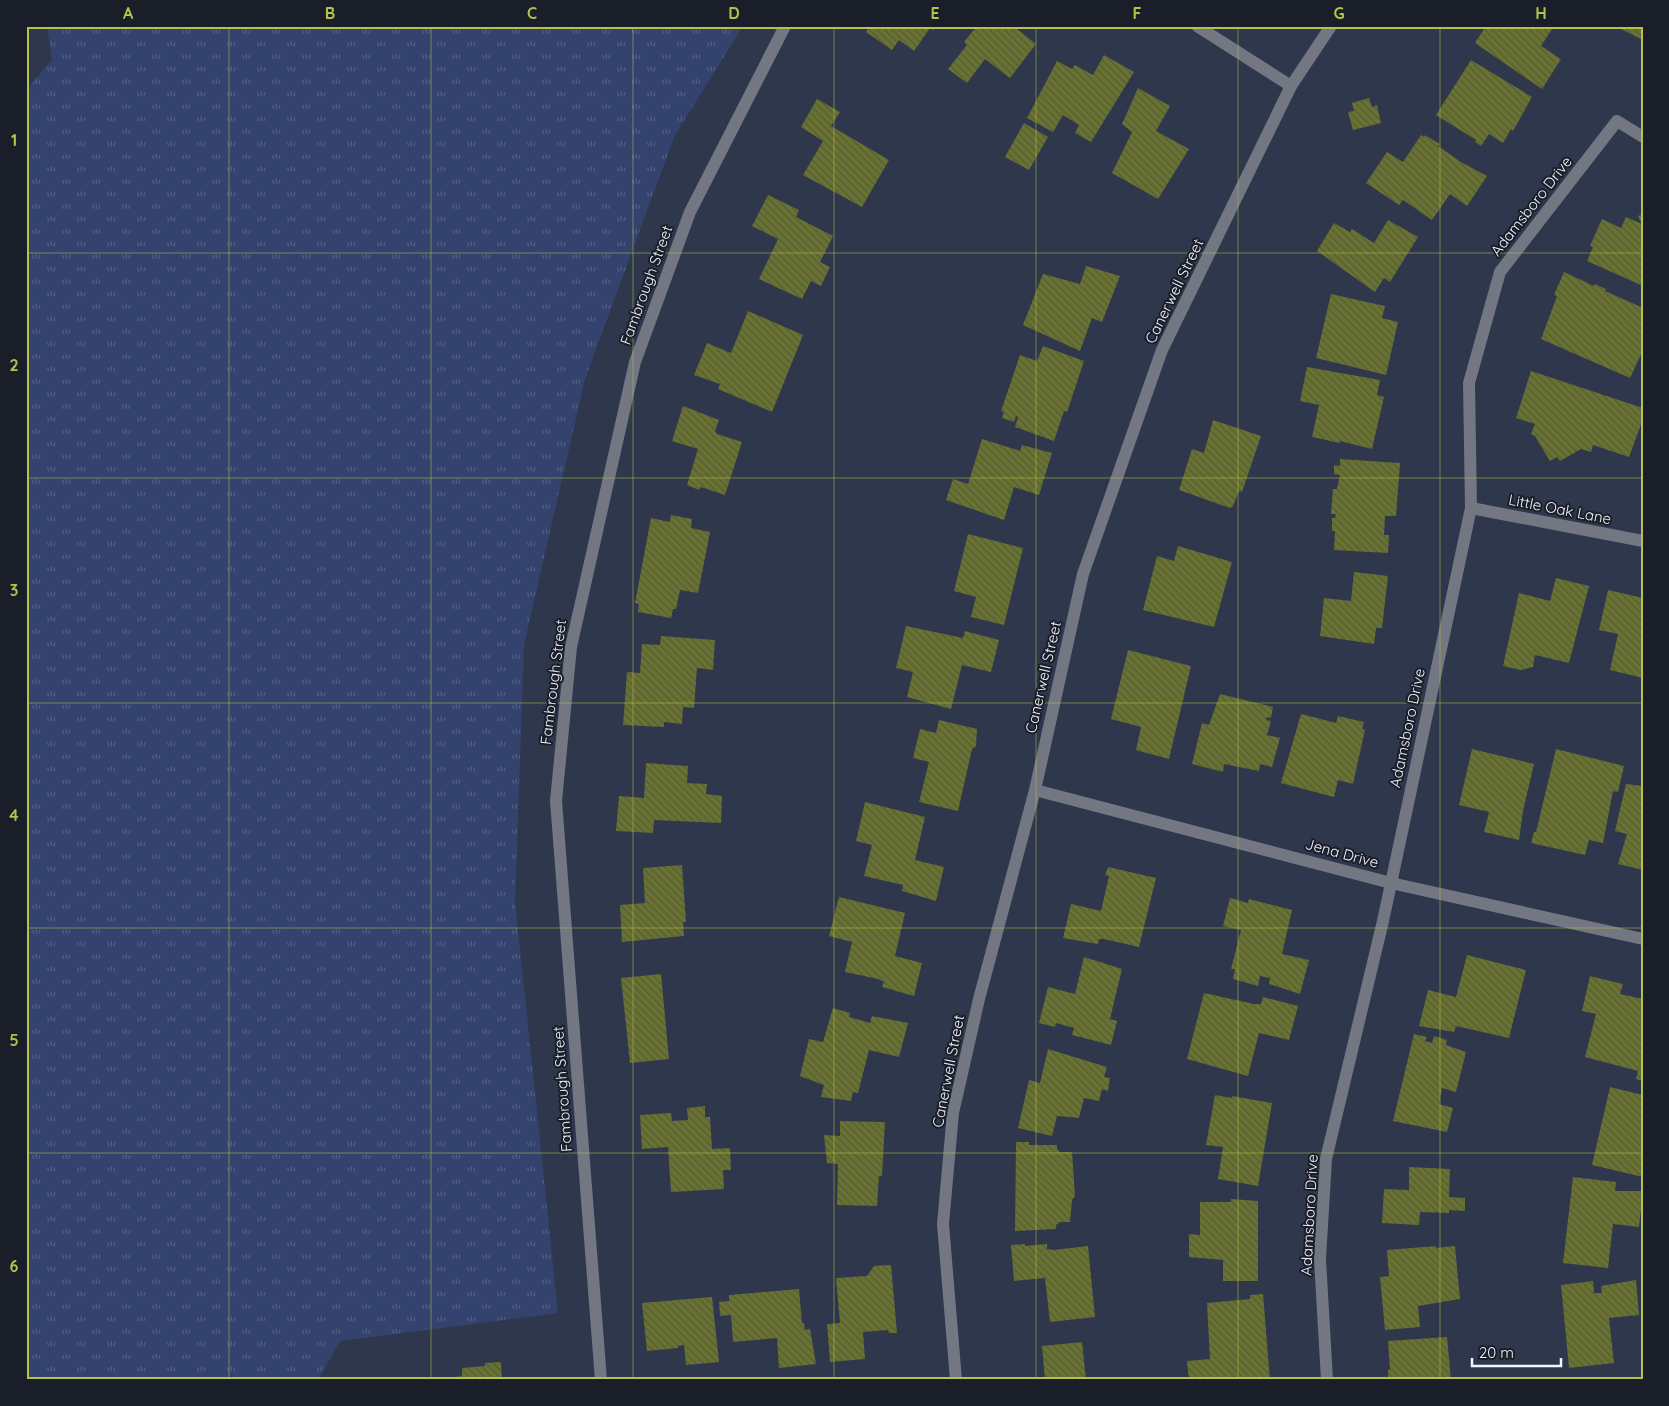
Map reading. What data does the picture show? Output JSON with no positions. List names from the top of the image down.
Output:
{
  "streets": {
    "street": [
      "Adamsboro Drive",
      "Fambrough Street",
      "Canerwell Street",
      "Little Oak Lane",
      "Jena Drive"
    ]
  },
  "crossings": [
    ["Adamsboro Drive", "Little Oak Lane"],
    ["Adamsboro Drive", "Jena Drive"],
    ["Canerwell Street", "Jena Drive"]
  ],
  "scale_bar": "20 m",
  "grid": {
    "columns": [
      "A",
      "B",
      "C",
      "D",
      "E",
      "F",
      "G",
      "H"
    ],
    "rows": [
      "1",
      "2",
      "3",
      "4",
      "5",
      "6"
    ]
  }
}
